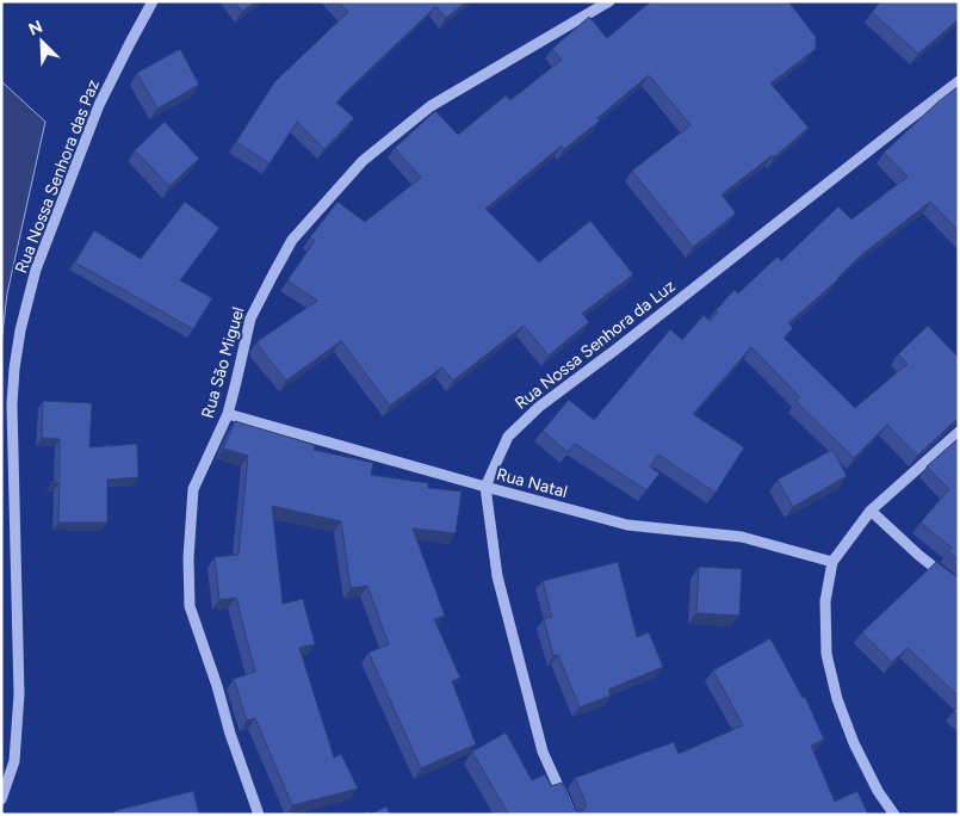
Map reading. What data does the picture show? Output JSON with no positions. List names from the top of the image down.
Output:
{
  "streets": {
    "street": [
      "Rua Nossa Senhora das Paz",
      "Rua Nossa Senhora da Luz",
      "Rua São Miguel",
      "Rua Natal"
    ]
  },
  "crossings": [
    ["Rua Nossa Senhora da Luz", "Rua Natal"],
    ["Rua São Miguel", "Rua Natal"]
  ],
  "north": "top left"
}
